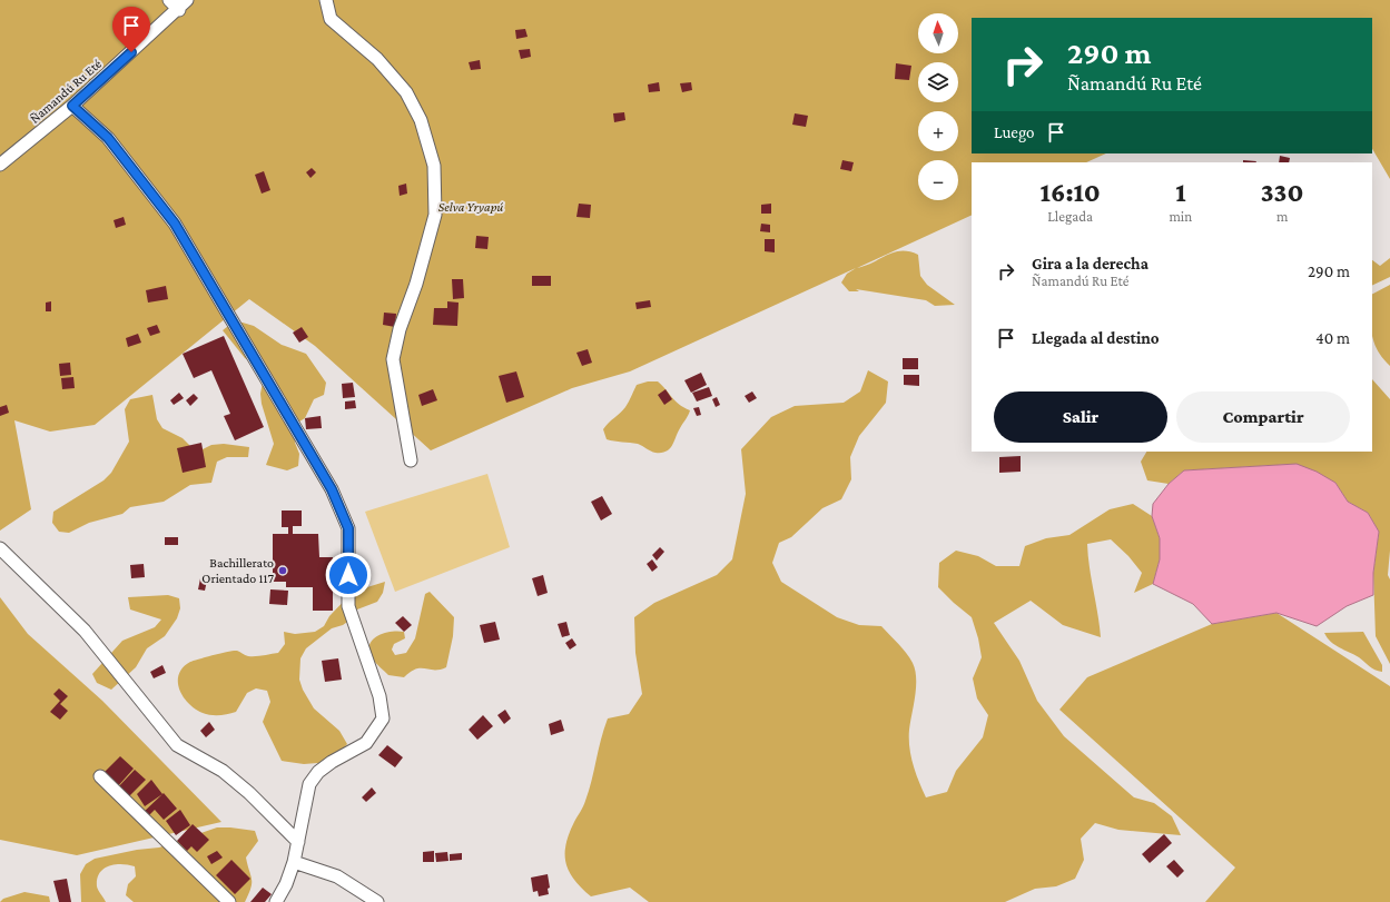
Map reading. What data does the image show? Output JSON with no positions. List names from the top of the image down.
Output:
{
  "streets": {
    "street": ["Ñamandú Ru Eté"]
  },
  "parks": ["Selva Yryapú"],
  "places": ["Bachillerato Orientado 117"],
  "north": "top",
  "page": {
    "map_buttons": ["+", "−"],
    "turn": ["290 m", "Ñamandú Ru Eté"],
    "then": "Luego",
    "eta": [
      "16:10",
      "Llegada",
      "1",
      "min",
      "330",
      "m"
    ],
    "list": [
      {
        "name": "Gira a la derecha",
        "note": "Ñamandú Ru Eté",
        "value": "290 m"
      },
      {
        "name": "Llegada al destino",
        "value": "40 m"
      }
    ],
    "buttons": ["Salir", "Compartir"]
  }
}
